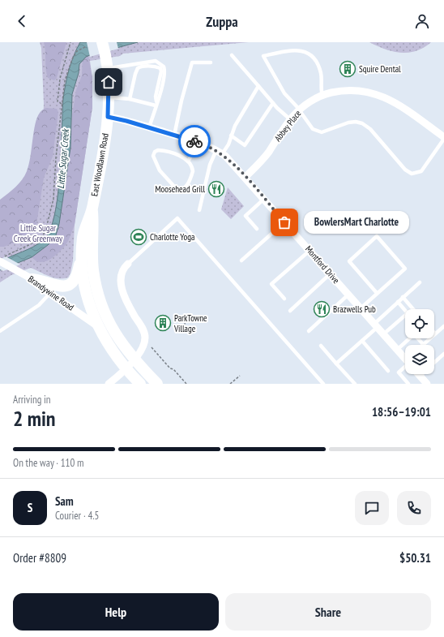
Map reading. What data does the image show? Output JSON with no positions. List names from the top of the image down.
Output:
{
  "streets": {
    "main road": ["East Woodlawn Road"],
    "street": ["Abbey Place", "Montford Drive", "Brandywine Road"]
  },
  "crossings": [
    ["Abbey Place", "Montford Drive"],
    ["East Woodlawn Road", "Montford Drive"],
    ["East Woodlawn Road", "Brandywine Road"]
  ],
  "water": ["Little Sugar Creek"],
  "parks": ["Little Sugar Creek Greenway"],
  "places": {
    "building": ["Squire Dental", "ParkTowne Village"],
    "restaurant": ["Moosehead Grill", "Brazwells Pub"],
    "other": ["BowlersMart Charlotte"],
    "sports": ["Charlotte Yoga"]
  },
  "page": {
    "header": "Zuppa",
    "bubble": "BowlersMart Charlotte",
    "heading": ["2 min", "Arriving in", "18:56–19:01"],
    "panel": [
      "Sam",
      "Courier · 4.5",
      "Order #8809",
      "$50.31"
    ],
    "bar": "On the way · 110 m",
    "round": "S",
    "buttons": ["Help", "Share"]
  }
}
